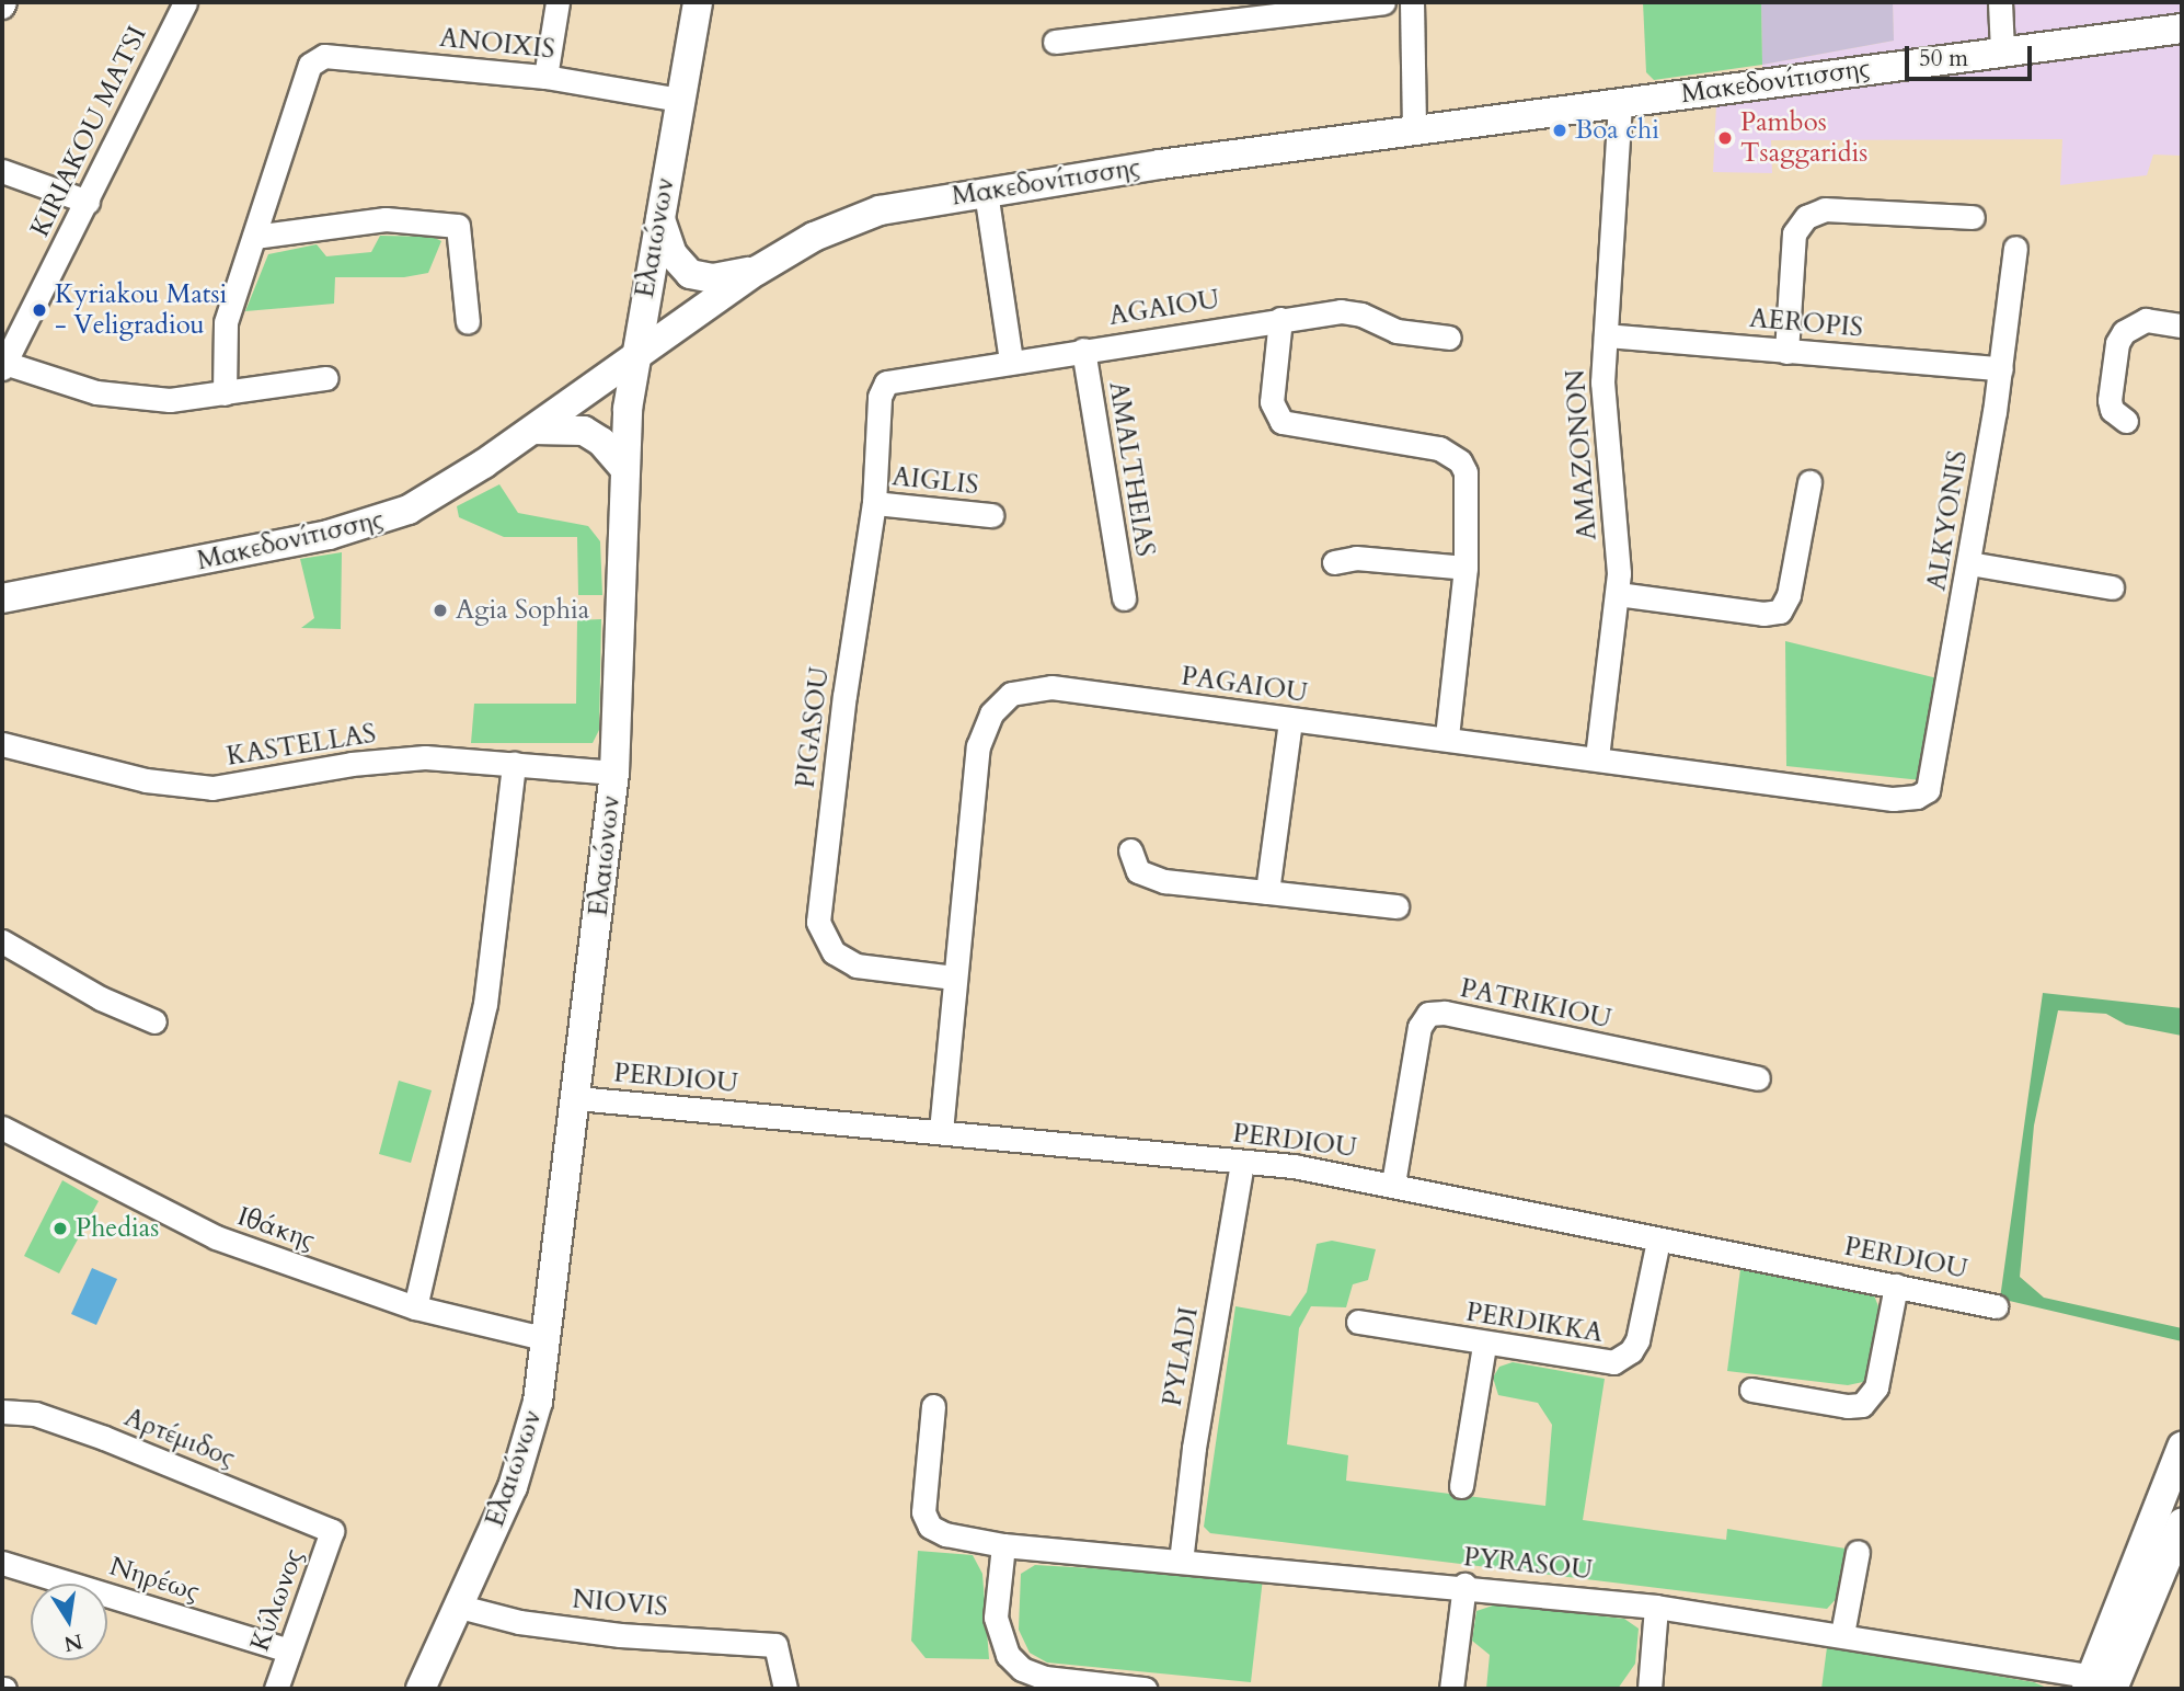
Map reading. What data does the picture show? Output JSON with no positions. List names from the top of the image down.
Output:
{
  "streets": {
    "main road": ["Μακεδονίτισσης", "Ελαιώνων"],
    "street": [
      "ANOIXIS",
      "KIRIAKOU MATSI",
      "AGAIOU",
      "AEROPIS",
      "AMAZONON",
      "AMALTHEIAS",
      "AIGLIS",
      "ALKYONIS",
      "PAGAIOU",
      "PIGASOU",
      "KASTELLAS",
      "PATRIKIOU",
      "PERDIOU",
      "Ιθάκης",
      "PERDIKKA",
      "PYLADI",
      "Αρτέμιδος",
      "PYRASOU",
      "Νηρέως",
      "Κύλωνος",
      "NIOVIS"
    ]
  },
  "crossings": [
    ["ANOIXIS", "Ελαιώνων"],
    ["Μακεδονίτισσης", "Ελαιώνων"],
    ["Μακεδονίτισσης", "AMAZONON"],
    ["Ελαιώνων", "KASTELLAS"],
    ["Ελαιώνων", "PERDIOU"],
    ["Ελαιώνων", "Ιθάκης"],
    ["Ελαιώνων", "NIOVIS"],
    ["AGAIOU", "AMALTHEIAS"],
    ["AGAIOU", "PIGASOU"],
    ["AEROPIS", "AMAZONON"],
    ["AEROPIS", "ALKYONIS"],
    ["AMAZONON", "PAGAIOU"],
    ["AIGLIS", "PIGASOU"],
    ["ALKYONIS", "PAGAIOU"],
    ["PAGAIOU", "PIGASOU"],
    ["PAGAIOU", "PERDIOU"],
    ["PATRIKIOU", "PERDIOU"],
    ["PERDIOU", "PERDIKKA"],
    ["PERDIOU", "PYLADI"],
    ["PYLADI", "PYRASOU"],
    ["Αρτέμιδος", "Κύλωνος"],
    ["Νηρέως", "Κύλωνος"]
  ],
  "places": [
    "Boa chi",
    "Pambos Tsaggaridis",
    "Kyriakou Matsi - Veligradiou",
    "Agia Sophia",
    "Phedias"
  ],
  "scale_bar": "50 m",
  "north": "bottom"
}
